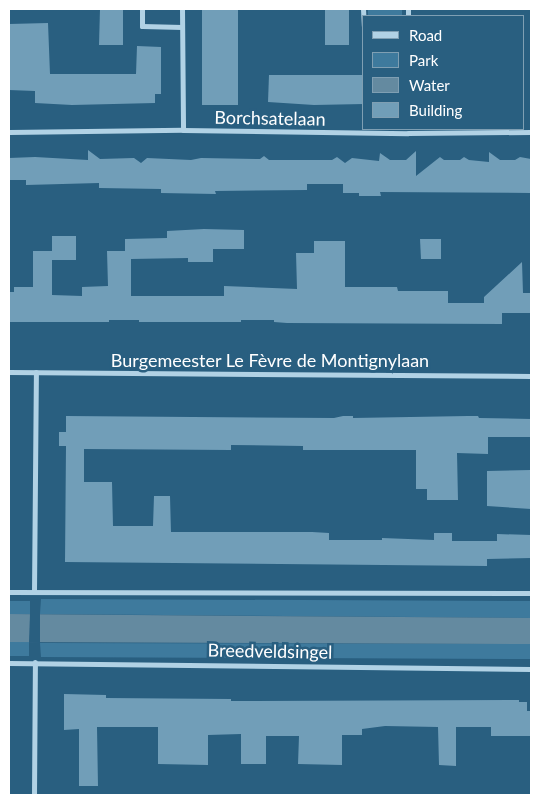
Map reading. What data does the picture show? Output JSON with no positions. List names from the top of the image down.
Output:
{
  "streets": {
    "street": ["Borchsatelaan", "Burgemeester Le Fèvre de Montignylaan", "Breedveldsingel"]
  },
  "legend": [
    "Road",
    "Park",
    "Water",
    "Building"
  ]
}
